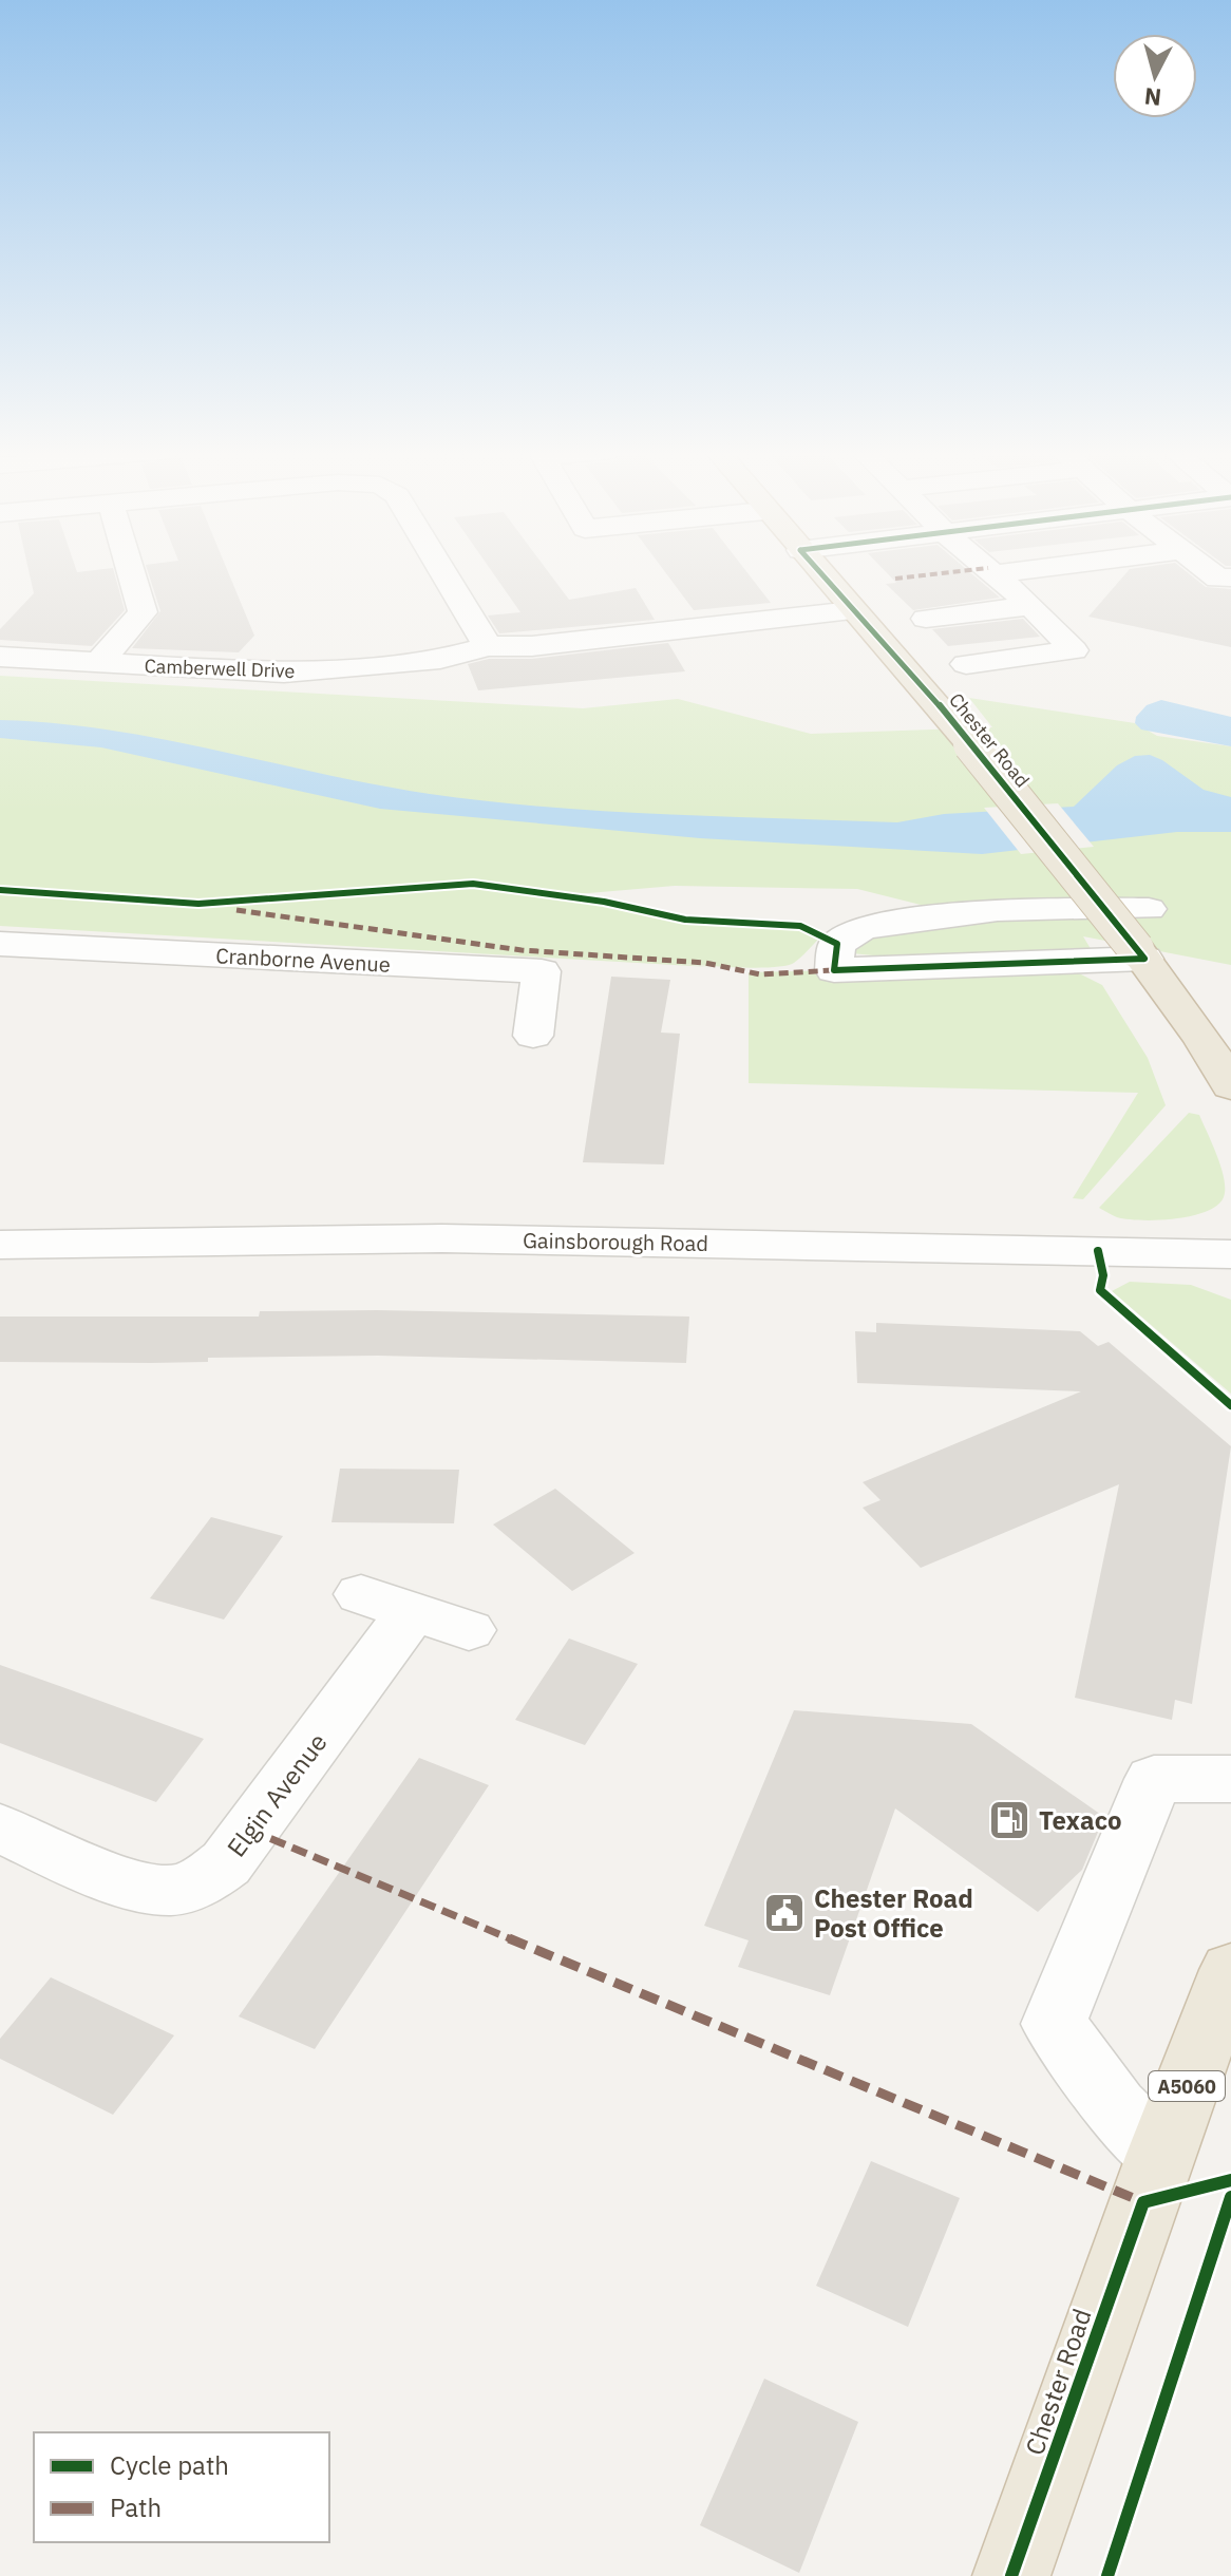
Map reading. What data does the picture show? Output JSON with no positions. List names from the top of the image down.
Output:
{
  "streets": {
    "highway": ["Chester Road", "A5060"],
    "street": [
      "Camberwell Drive",
      "Cranborne Avenue",
      "Gainsborough Road",
      "Elgin Avenue"
    ]
  },
  "crossings": [
    ["Camberwell Drive", "Chester Road"]
  ],
  "places": {
    "fuel station": ["Texaco"],
    "public building": ["Chester Road Post Office"]
  },
  "legend": ["Cycle path", "Path"],
  "north": "bottom"
}
